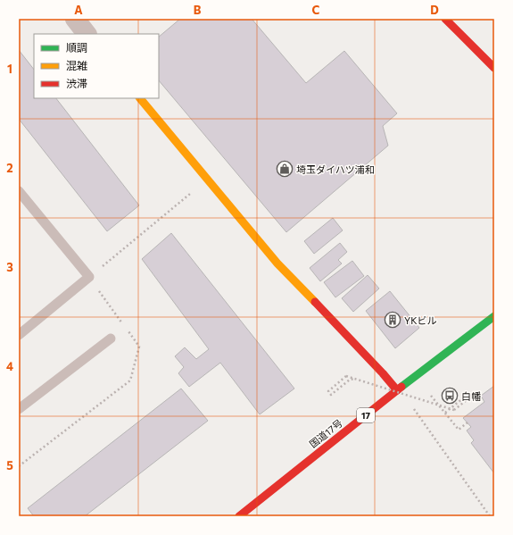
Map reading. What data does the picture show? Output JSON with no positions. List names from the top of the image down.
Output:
{
  "streets": {
    "main road": ["17", "国道17号"]
  },
  "places": {
    "shop": ["埼玉ダイハツ浦和"],
    "building": ["YKビル"],
    "bus stop": ["白幡"]
  },
  "legend": ["順調", "混雑", "渋滞"],
  "grid": {
    "columns": [
      "A",
      "B",
      "C",
      "D"
    ],
    "rows": [
      "1",
      "2",
      "3",
      "4",
      "5"
    ]
  }
}
